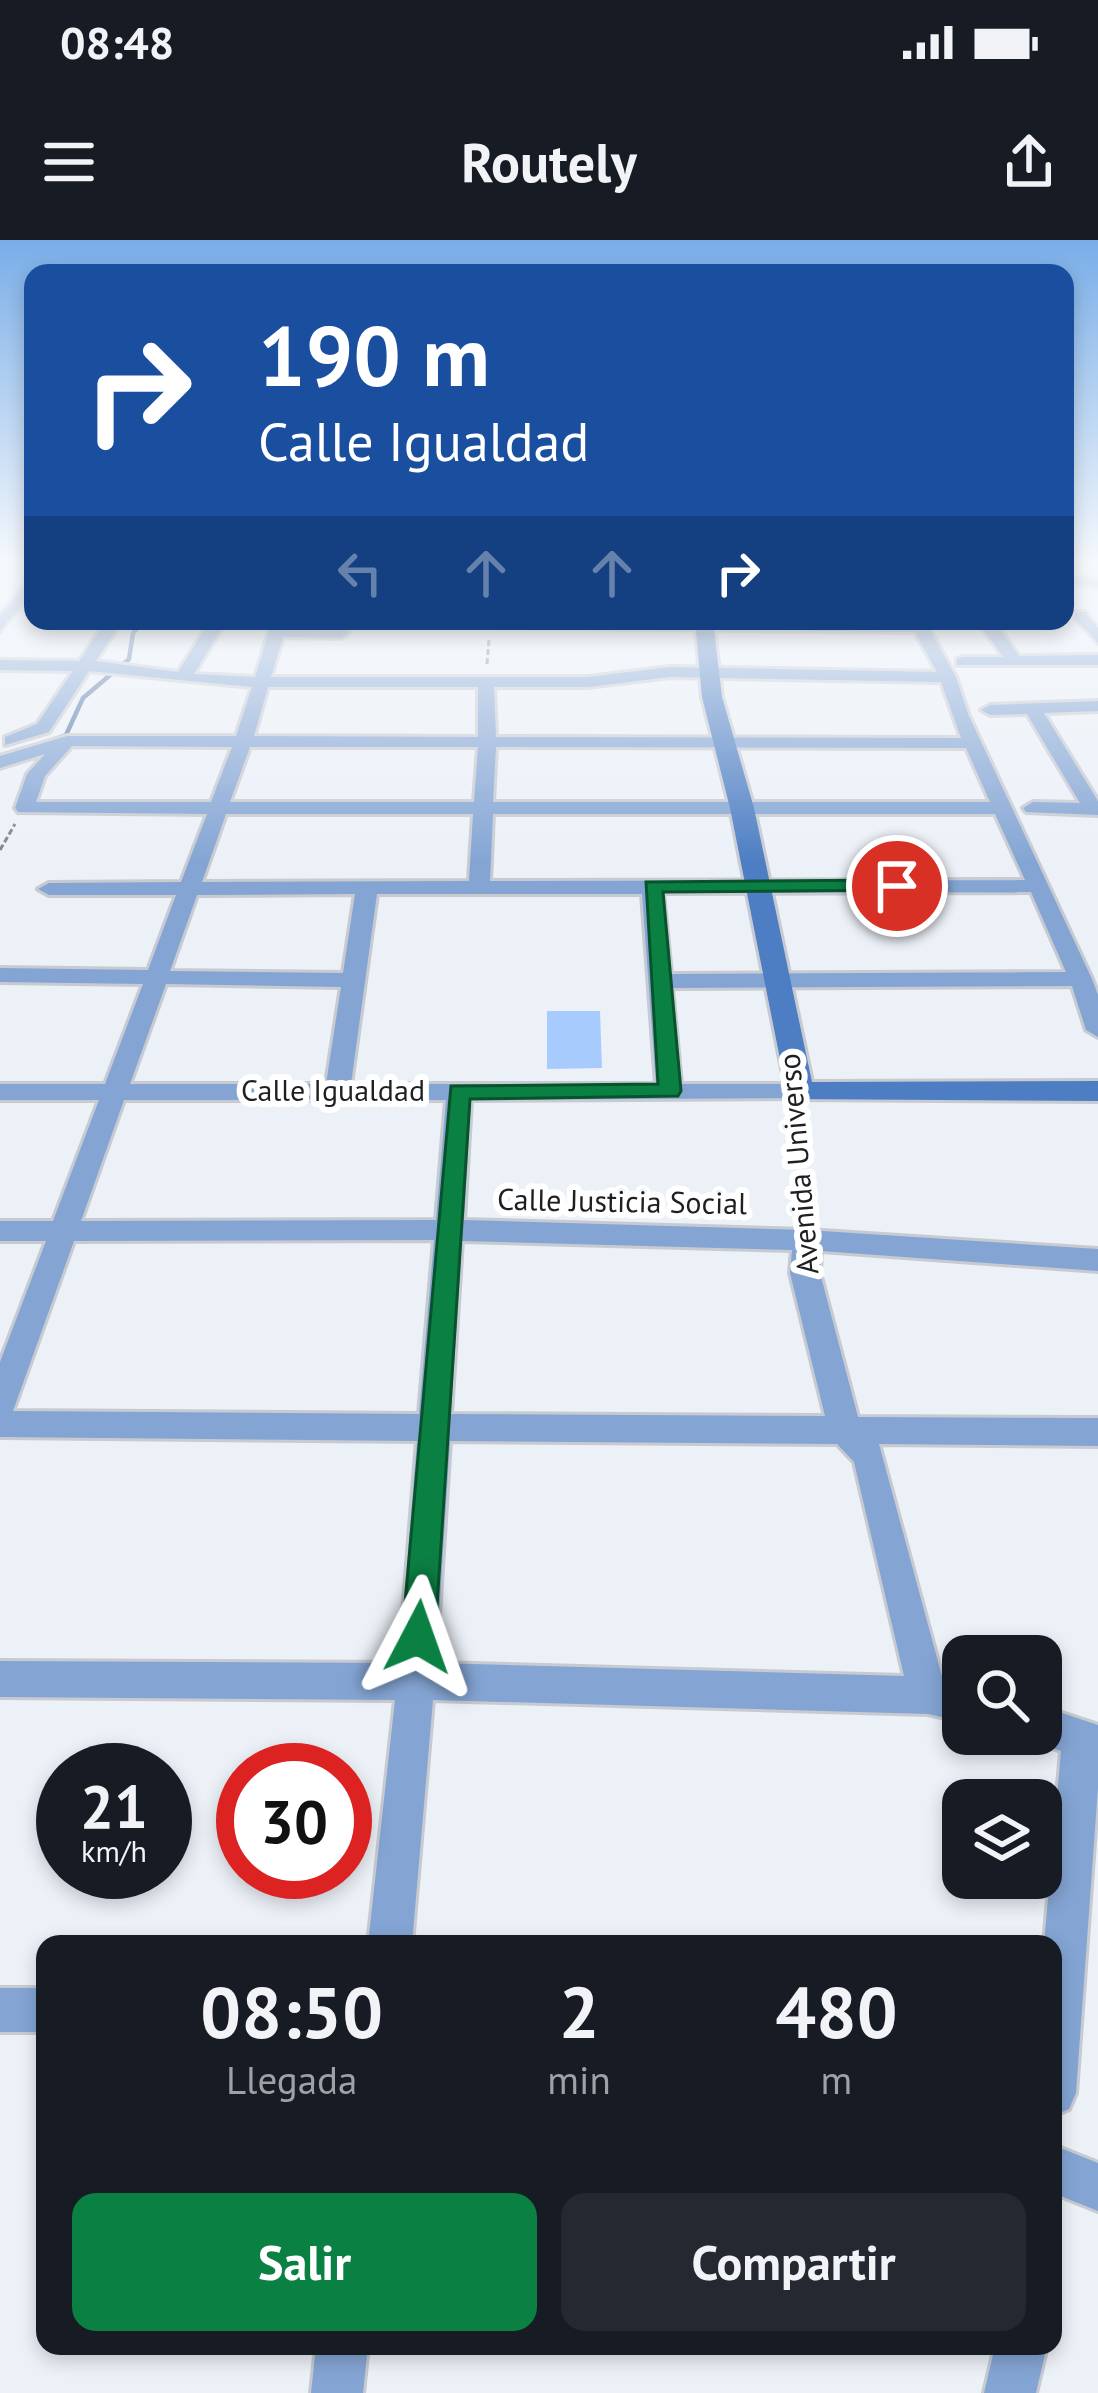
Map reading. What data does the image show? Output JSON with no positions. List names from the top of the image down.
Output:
{
  "streets": {
    "street": ["Calle Igualdad", "Avenida Universo", "Calle Justicia Social"]
  },
  "crossings": [
    ["Calle Igualdad", "Avenida Universo"],
    ["Avenida Universo", "Calle Justicia Social"]
  ],
  "page": {
    "status": "08:48",
    "header": "Routely",
    "turn": ["190 m", "Calle Igualdad"],
    "speed": "21 km/h",
    "limit": "30",
    "eta": [
      "08:50",
      "Llegada",
      "2",
      "min",
      "480",
      "m"
    ],
    "buttons": ["Salir", "Compartir"]
  }
}
